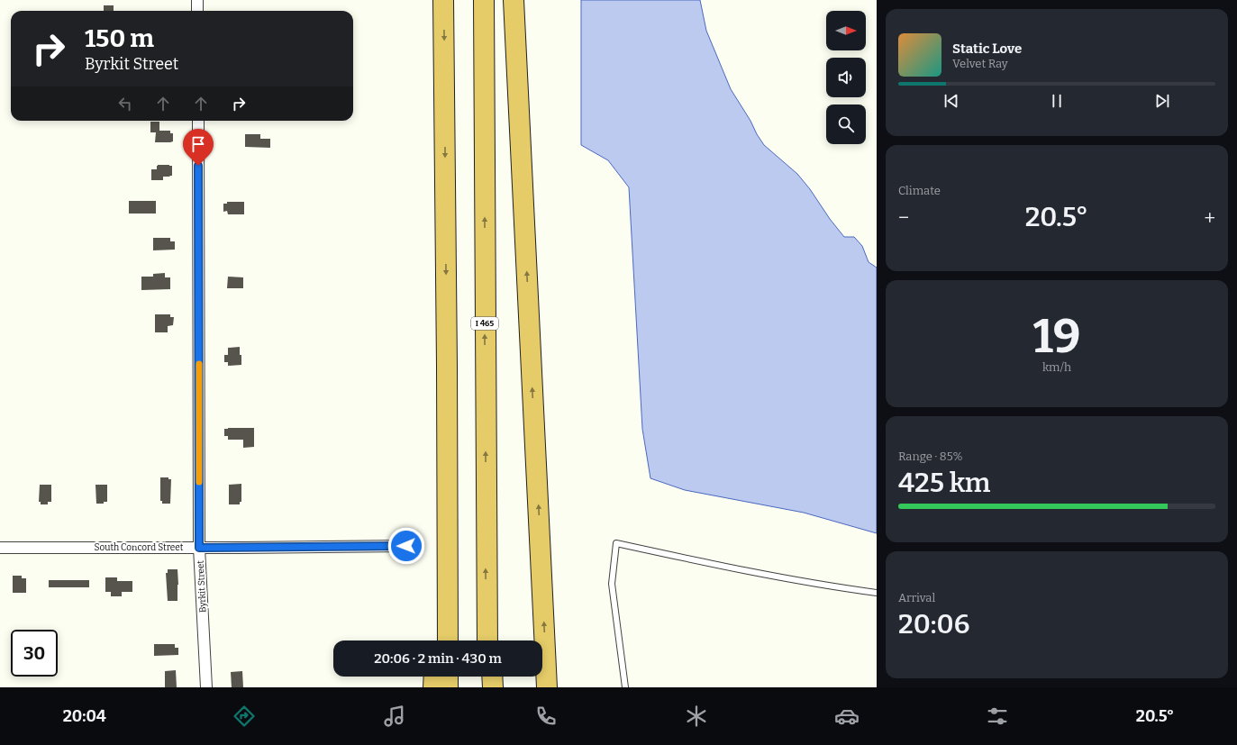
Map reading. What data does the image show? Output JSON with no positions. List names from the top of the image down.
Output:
{
  "streets": {
    "highway": ["I 465"],
    "street": ["South Concord Street", "Byrkit Street"]
  },
  "crossings": [
    ["South Concord Street", "Byrkit Street"]
  ],
  "north": "right",
  "page": {
    "turn": ["150 m", "Byrkit Street"],
    "song": ["Static Love", "Velvet Ray"],
    "tile": [
      "Climate",
      ["19", "km/h"],
      ["Range · 85%", "425 km"],
      ["Arrival", "20:06"]
    ],
    "heat": ["−", "20.5°", "+"],
    "limit": "30",
    "trip": "20:06 · 2 min · 430 m",
    "tabs": ["20:04", "20.5°"]
  }
}
